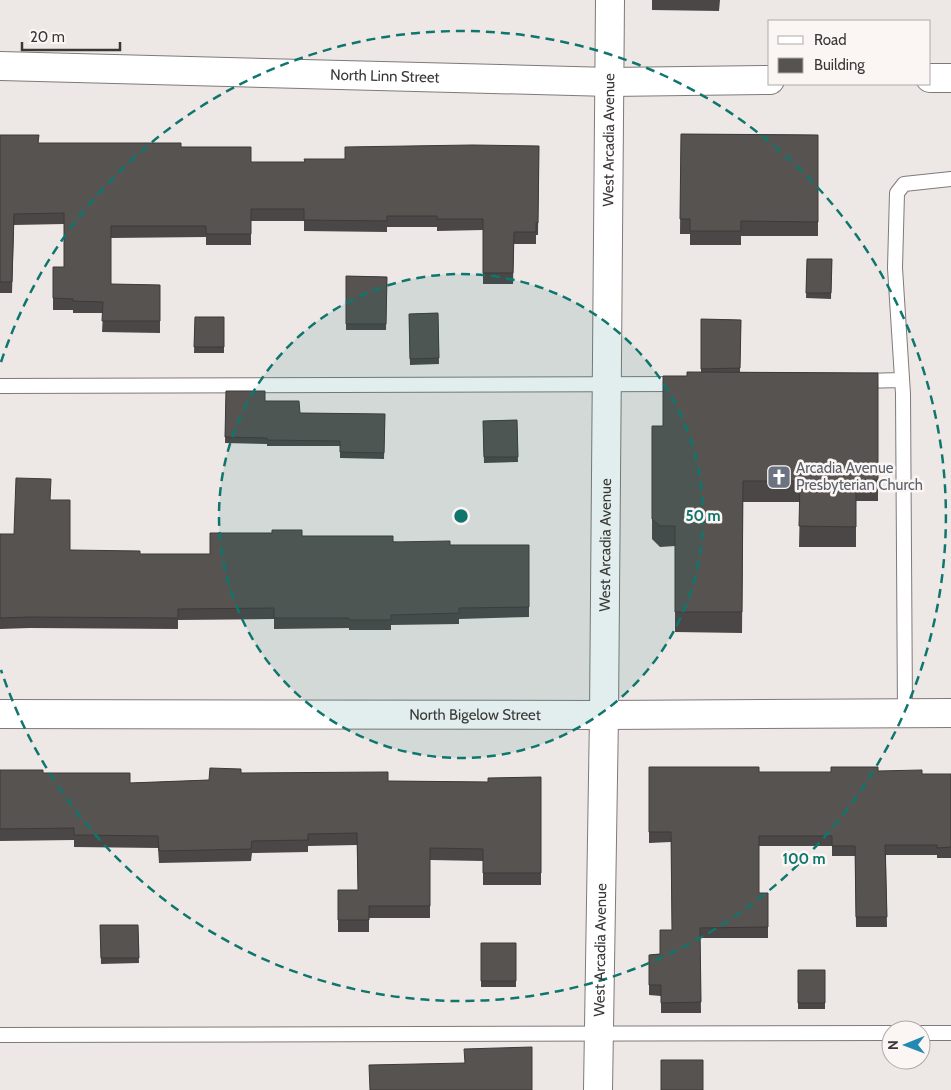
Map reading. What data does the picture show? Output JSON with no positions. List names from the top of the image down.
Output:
{
  "streets": {
    "street": ["North Linn Street", "West Arcadia Avenue", "North Bigelow Street"]
  },
  "crossings": [
    ["North Linn Street", "West Arcadia Avenue"],
    ["West Arcadia Avenue", "North Bigelow Street"]
  ],
  "places": {
    "church": ["Arcadia Avenue Presbyterian Church"]
  },
  "legend": ["Road", "Building"],
  "scale_bar": "20 m",
  "north": "left",
  "rings": ["50 m", "100 m"]
}
